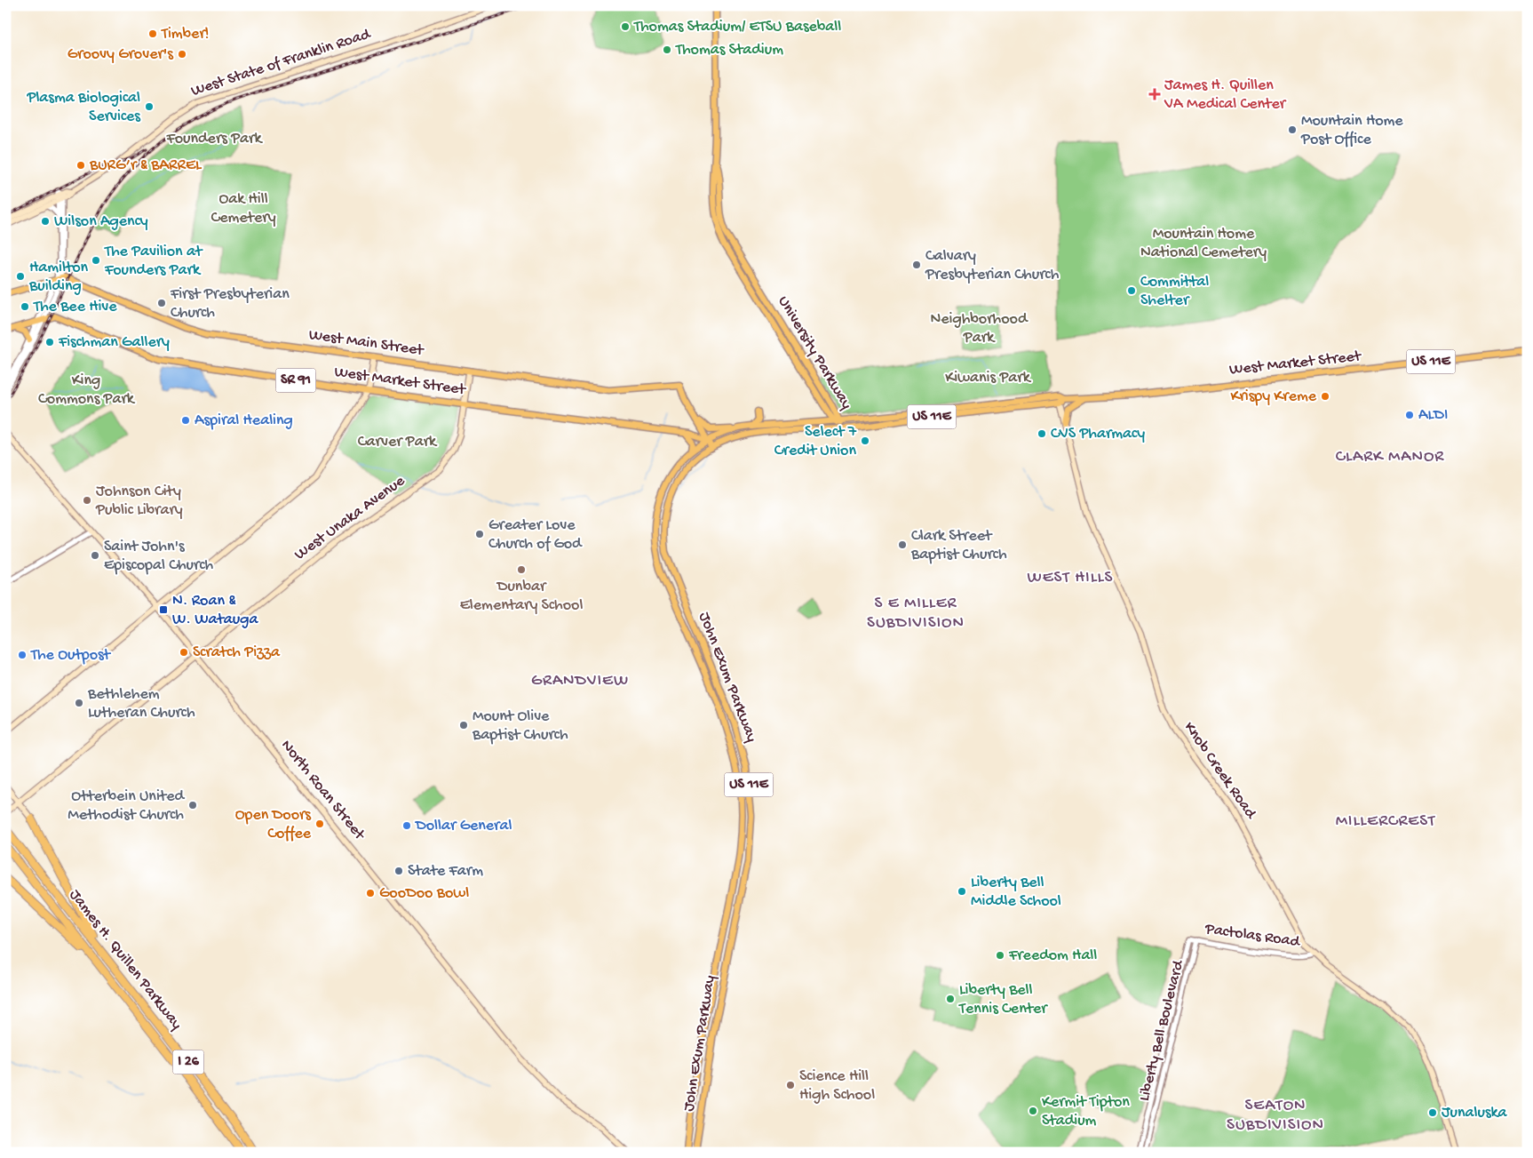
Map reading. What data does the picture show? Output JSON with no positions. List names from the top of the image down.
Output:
{
  "streets": {
    "highway": ["James H. Quillen Parkway", "I 26"],
    "main road": [
      "West State of Franklin Road",
      "West Main Street",
      "University Parkway",
      "US 11E",
      "West Market Street",
      "SR 91",
      "West Unaka Avenue",
      "John Exum Parkway",
      "Knob Creek Road",
      "North Roan Street"
    ],
    "street": ["Pactolas Road", "Liberty Bell Boulevard"]
  },
  "crossings": [
    ["West Main Street", "SR 91"],
    ["West Main Street", "West Unaka Avenue"],
    ["University Parkway", "West Market Street"],
    ["West Market Street", "SR 91"],
    ["West Market Street", "West Unaka Avenue"],
    ["West Market Street", "John Exum Parkway"],
    ["West Market Street", "Knob Creek Road"],
    ["SR 91", "John Exum Parkway"],
    ["West Unaka Avenue", "North Roan Street"],
    ["Knob Creek Road", "Pactolas Road"],
    ["Pactolas Road", "Liberty Bell Boulevard"]
  ],
  "districts": [
    "CLARK MANOR",
    "WEST HILLS",
    "S E MILLER SUBDIVISION",
    "GRANDVIEW",
    "MILLERCREST",
    "SEATON SUBDIVISION"
  ],
  "parks": [
    "Founders Park",
    "Oak Hill Cemetery",
    "Mountain Home National Cemetery",
    "Neighborhood Park",
    "Kiwanis Park",
    "King Commons Park",
    "Carver Park"
  ],
  "places": {
    "other": [
      "Thomas Stadium/ ETSU Baseball",
      "Timber!",
      "Thomas Stadium",
      "Groovy Grover's",
      "Plasma Biological Services",
      "Mountain Home Post Office",
      "BURG’r & BARREL",
      "Wilson Agency",
      "The Pavilion at Founders Park",
      "Calvary Presbyterian Church",
      "Hamilton Building",
      "Committal Shelter",
      "First Presbyterian Church",
      "The Bee Hive",
      "Fischman Gallery",
      "Krispy Kreme",
      "ALDI",
      "Aspiral Healing",
      "CVS Pharmacy",
      "Select 7 Credit Union",
      "Johnson City Public Library",
      "Greater Love Church of God",
      "Clark Street Baptist Church",
      "Saint John's Episcopal Church",
      "Dunbar Elementary School",
      "Scratch Pizza",
      "The Outpost",
      "Bethlehem Lutheran Church",
      "Mount Olive Baptist Church",
      "Otterbein United Methodist Church",
      "Open Doors Coffee",
      "Dollar General",
      "State Farm",
      "Liberty Bell Middle School",
      "GooDoo Bowl",
      "Freedom Hall",
      "Liberty Bell Tennis Center",
      "Science Hill High School",
      "Kermit Tipton Stadium",
      "Junaluska"
    ],
    "health": ["James H. Quillen VA Medical Center"],
    "transit": ["N. Roan & W. Watauga"]
  }
}
